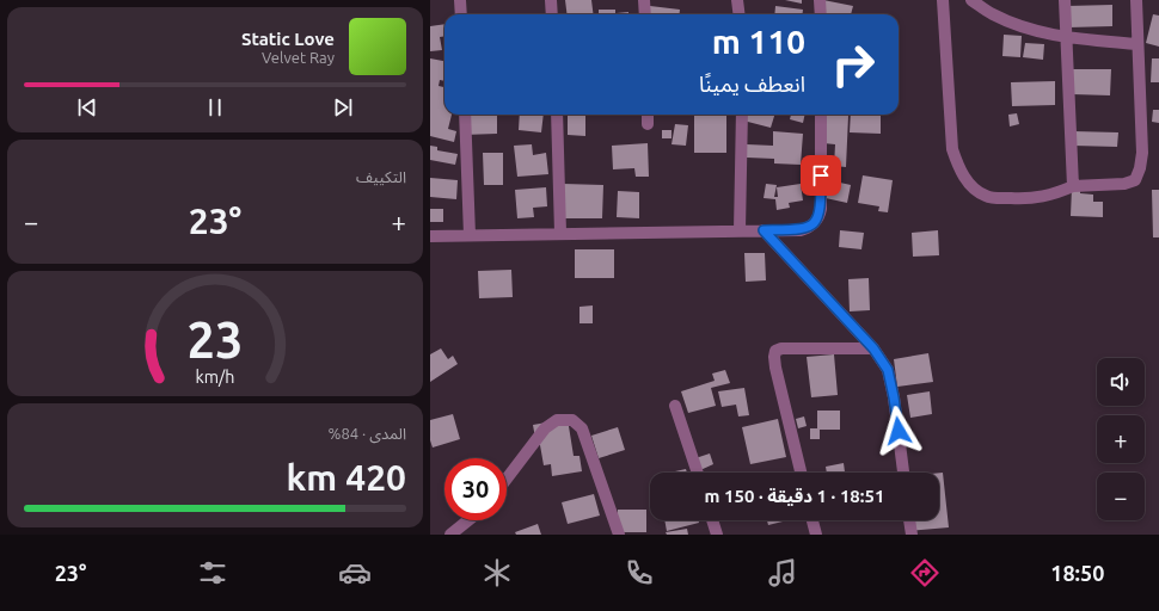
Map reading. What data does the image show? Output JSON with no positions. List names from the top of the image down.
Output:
{
  "page": {
    "turn": ["110 m", "انعطف يمينًا"],
    "song": ["Static Love", "Velvet Ray"],
    "tile": [
      "التكييف",
      ["المدى · 84%", "420 km"]
    ],
    "heat": ["−", "23°", "+"],
    "map_buttons": ["+", "−"],
    "limit": "30",
    "trip": "18:51 · 1 دقيقة · 150 m",
    "tabs": ["18:50", "23°"],
    "gauge": ["23", "km/h"]
  }
}
